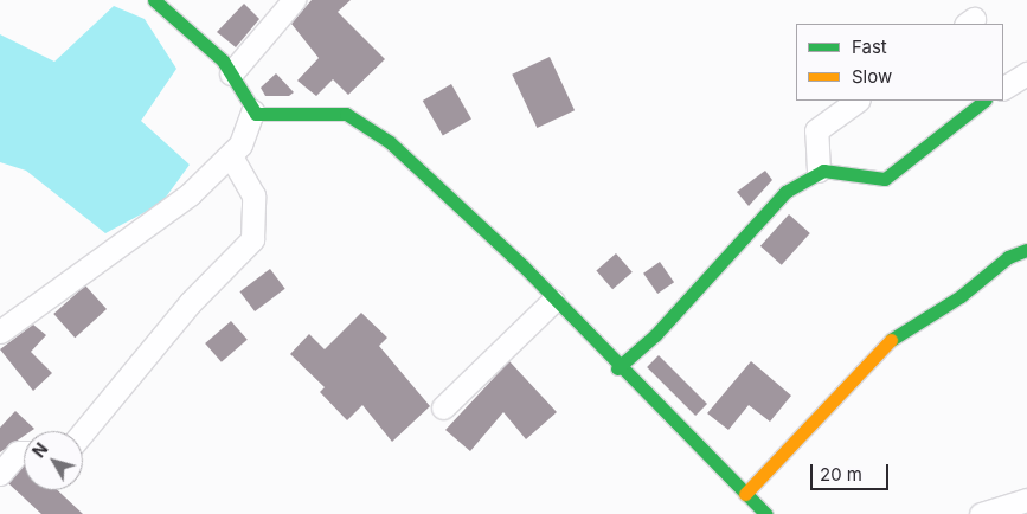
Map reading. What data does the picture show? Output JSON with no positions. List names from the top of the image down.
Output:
{
  "legend": ["Fast", "Slow"],
  "scale_bar": "20 m",
  "north": "top left"
}
